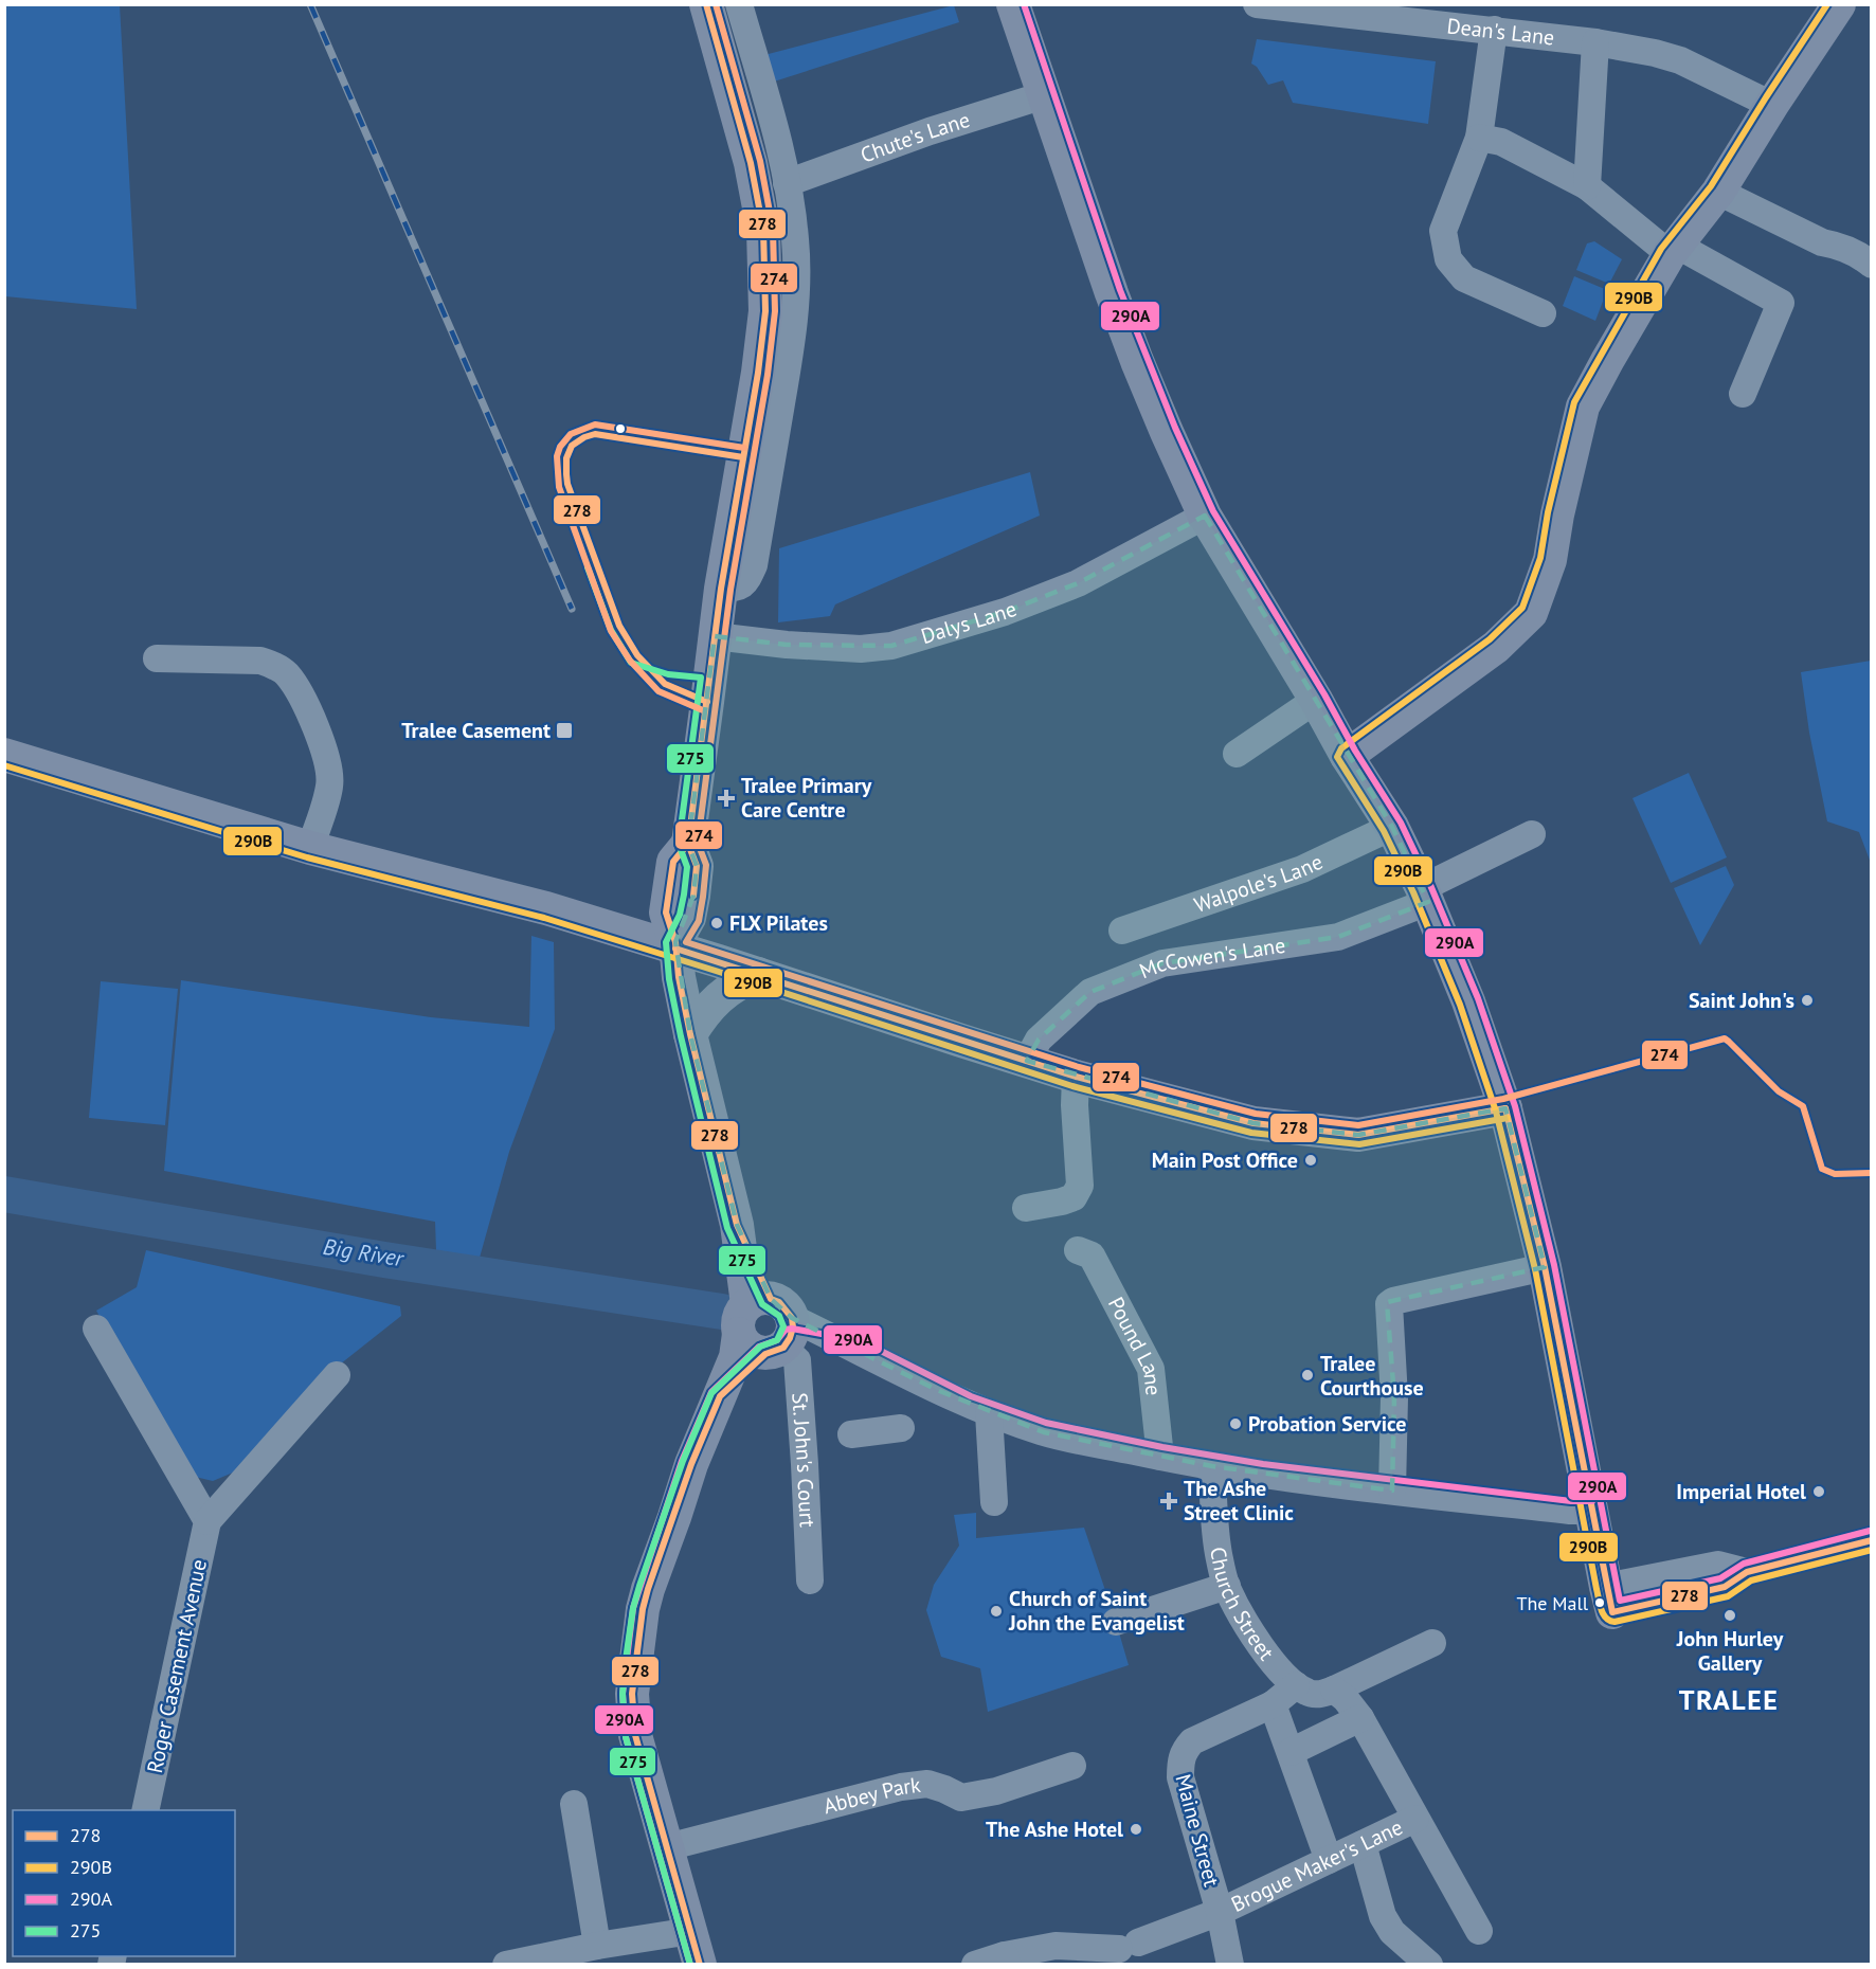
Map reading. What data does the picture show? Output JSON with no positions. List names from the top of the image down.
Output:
{
  "streets": {
    "street": [
      "Dean's Lane",
      "Chute's Lane",
      "Dalys Lane",
      "Walpole's Lane",
      "McCowen's Lane",
      "Pound Lane",
      "St. John's Court",
      "Church Street",
      "Roger Casement Avenue",
      "Abbey Park",
      "Maine Street",
      "Brogue Maker's Lane"
    ]
  },
  "crossings": [
    ["Church Street", "Maine Street"],
    ["Maine Street", "Brogue Maker's Lane"]
  ],
  "districts": ["TRALEE"],
  "water": ["Big River"],
  "places": {
    "transit": ["Tralee Casement"],
    "health": ["Tralee Primary Care Centre", "The Ashe Street Clinic"],
    "other": [
      "FLX Pilates",
      "Saint John's",
      "Main Post Office",
      "Tralee Courthouse",
      "Probation Service",
      "Imperial Hotel",
      "The Mall",
      "Church of Saint John the Evangelist",
      "John Hurley Gallery",
      "The Ashe Hotel"
    ]
  },
  "lines": [
    "transit line 278",
    "transit line 290B",
    "transit line 290A",
    "transit line 274",
    "transit line 275"
  ],
  "legend": [
    "278",
    "290B",
    "290A",
    "275"
  ]
}
